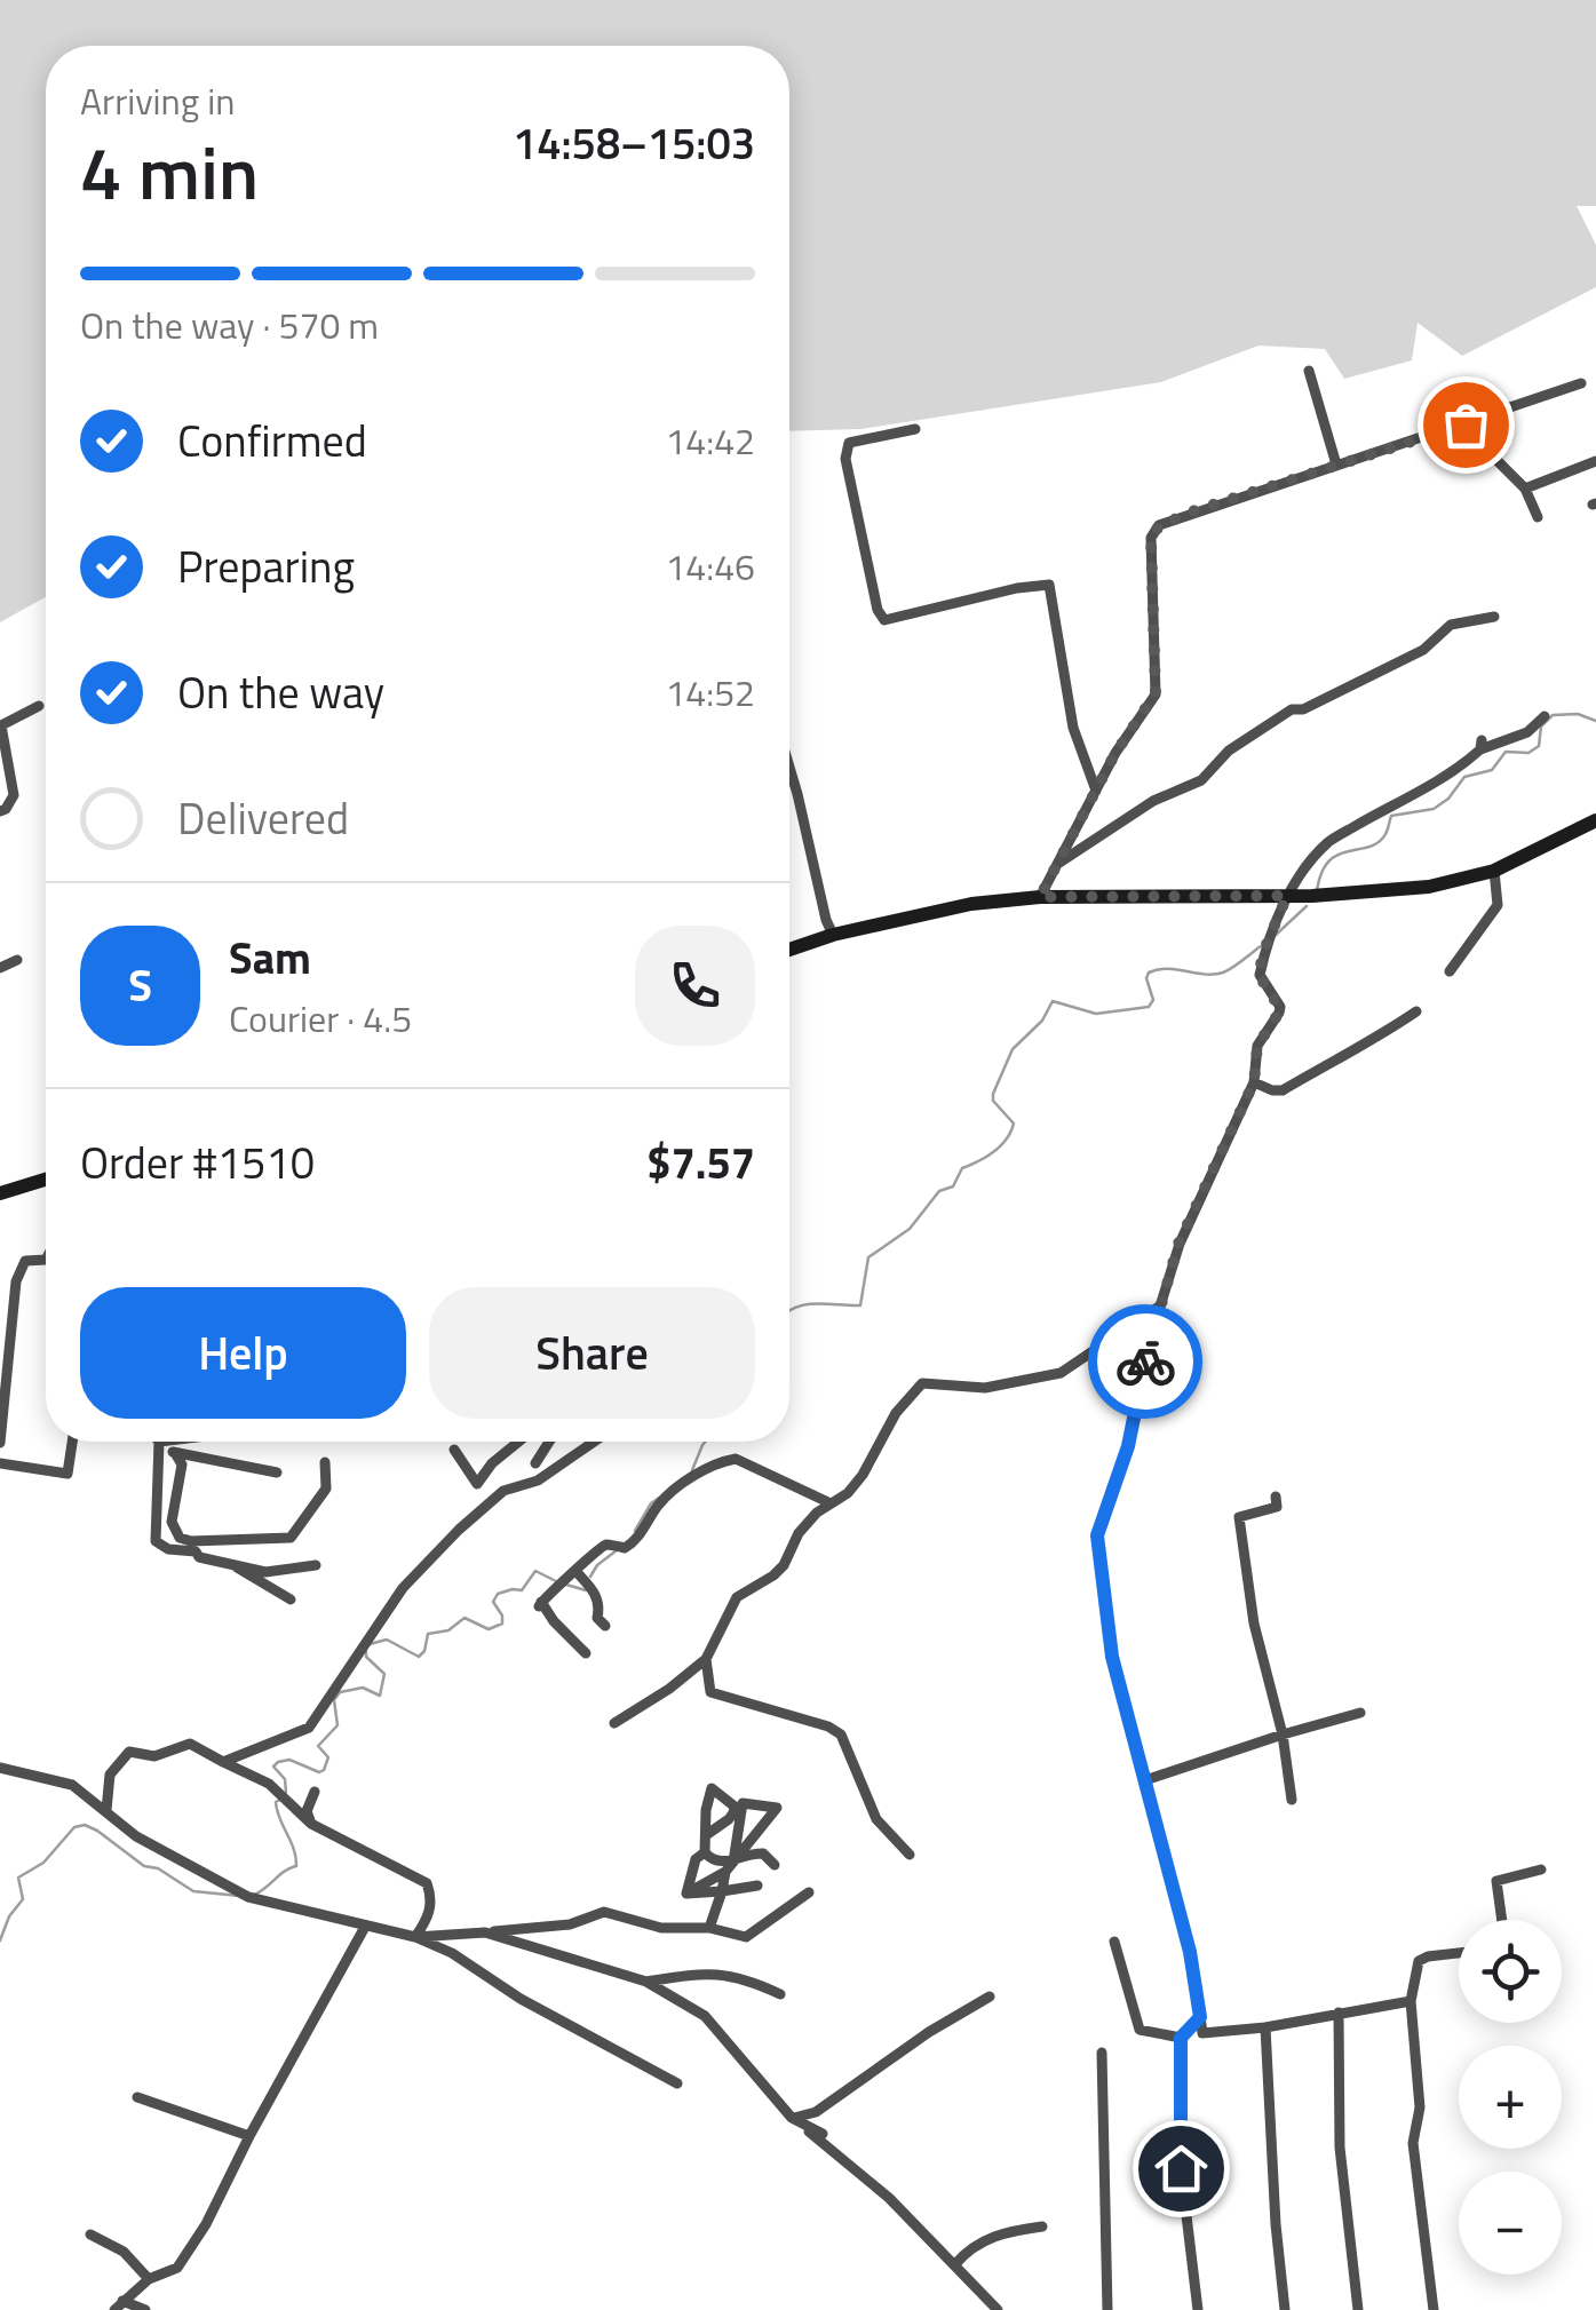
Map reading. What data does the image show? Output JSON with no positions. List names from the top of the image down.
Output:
{
  "page": {
    "heading": ["4 min", "Arriving in", "14:58–15:03"],
    "panel": [
      "Sam",
      "Courier · 4.5",
      "Order #1510",
      "$7.57"
    ],
    "bar": "On the way · 570 m",
    "list": [
      ["Confirmed", "14:42"],
      ["Preparing", "14:46"],
      ["On the way", "14:52"],
      "Delivered"
    ],
    "round": "S",
    "buttons": ["Help", "Share"],
    "map_buttons": ["+", "−"]
  }
}
